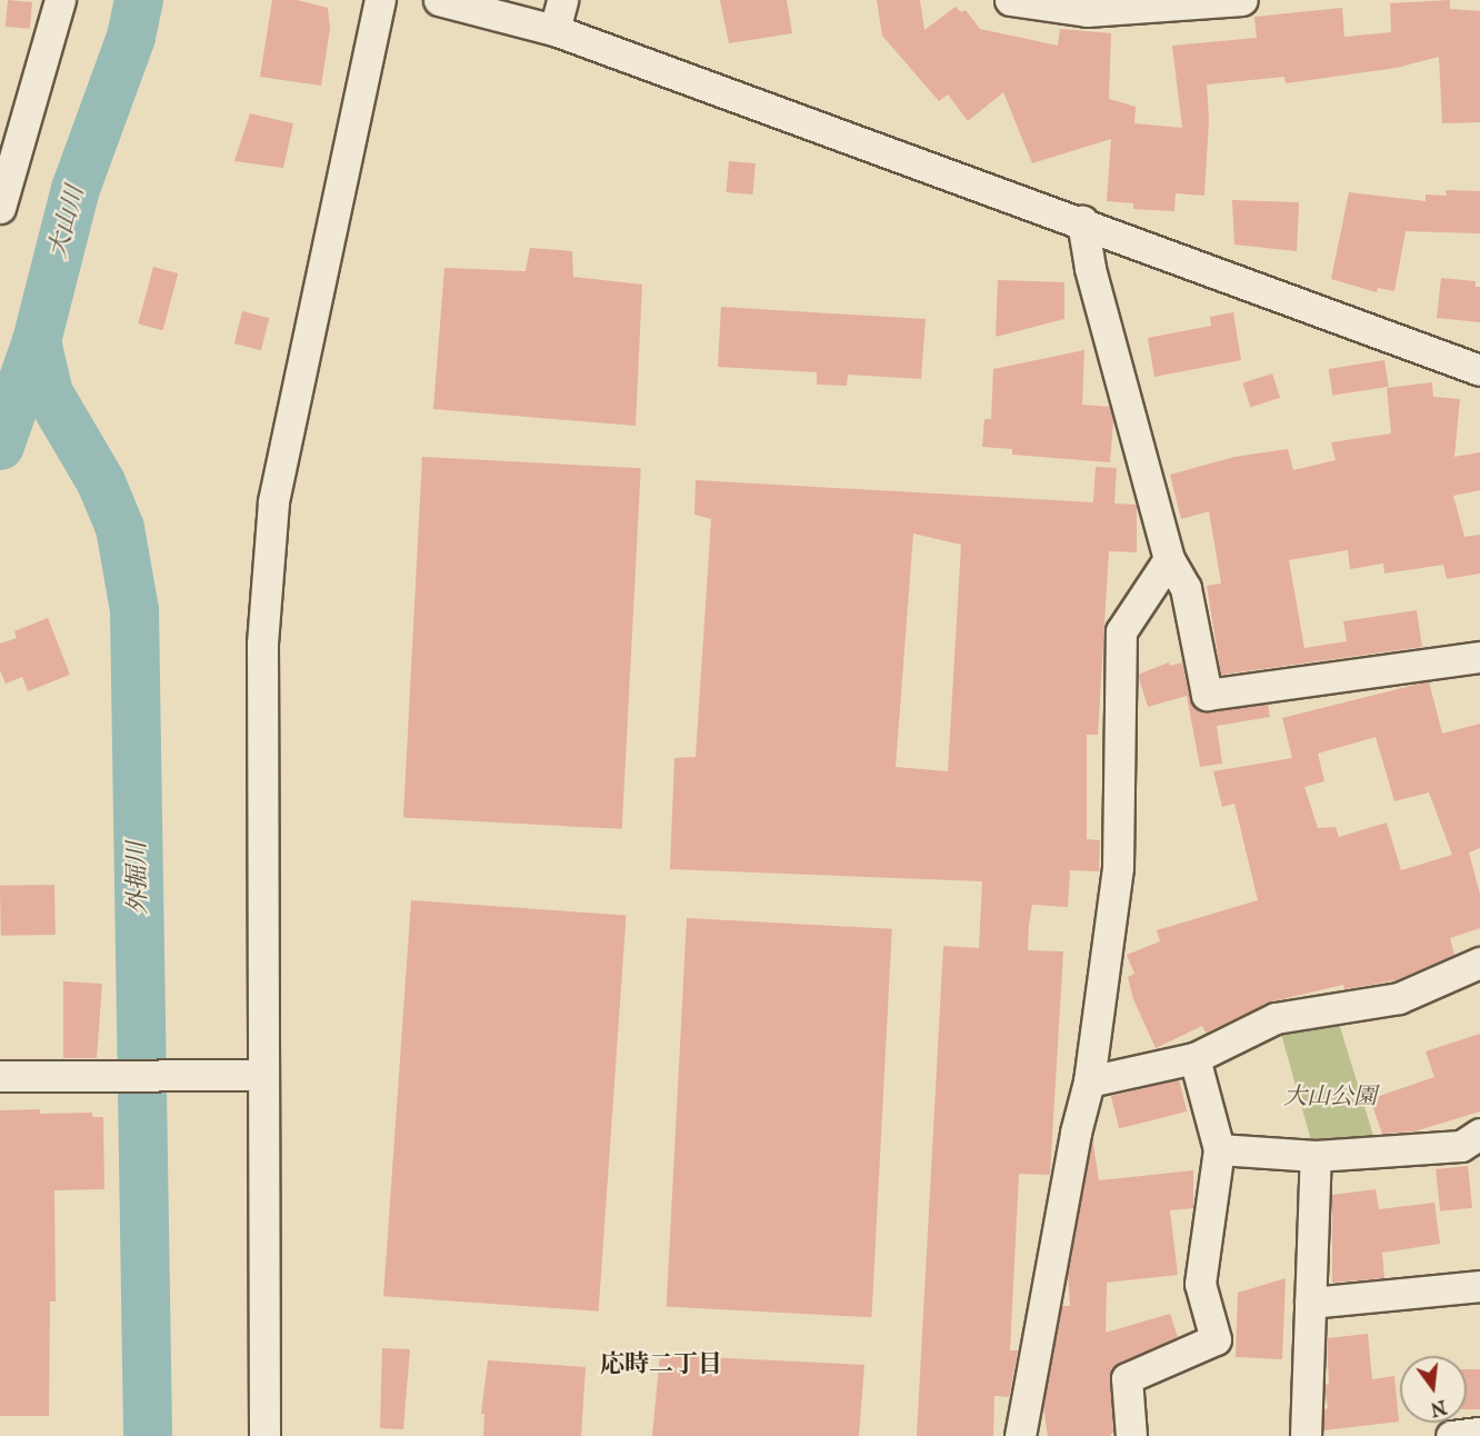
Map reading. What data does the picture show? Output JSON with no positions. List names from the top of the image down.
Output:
{
  "districts": ["応時二丁目"],
  "water": ["大山川", "外掘川"],
  "parks": ["大山公園"],
  "north": "bottom"
}
